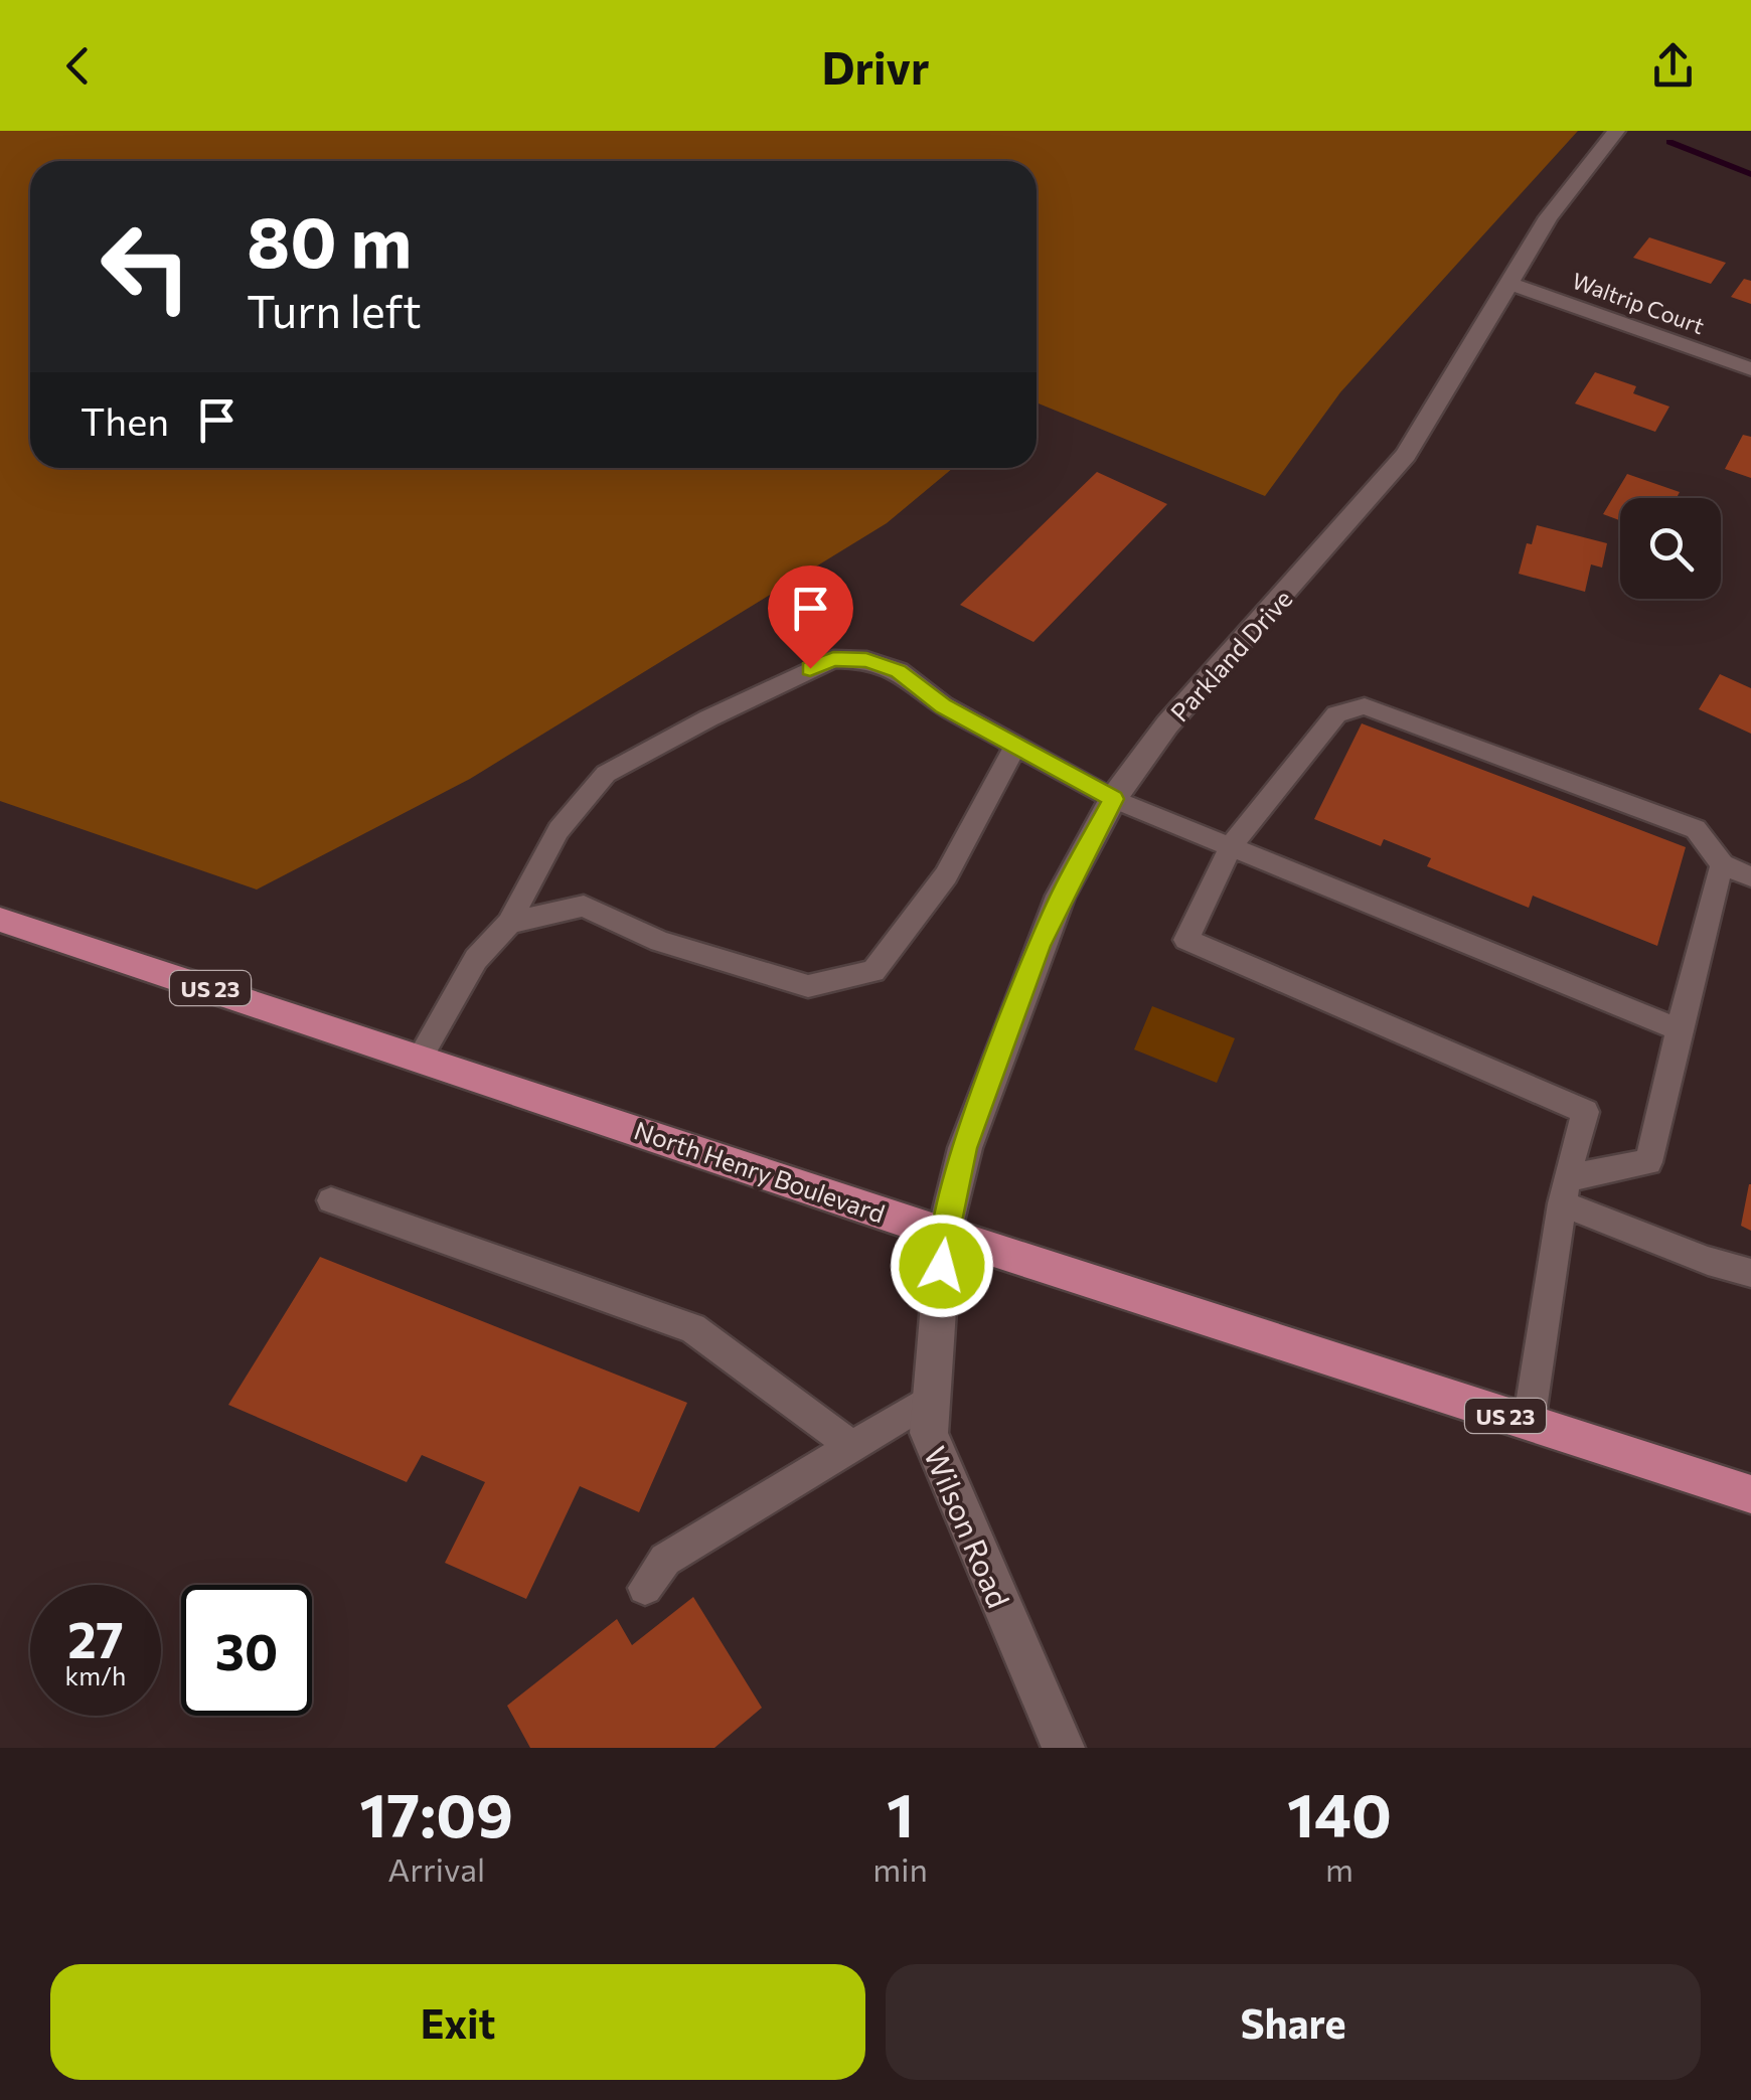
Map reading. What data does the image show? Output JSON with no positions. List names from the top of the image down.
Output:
{
  "streets": {
    "main road": ["US 23", "North Henry Boulevard"],
    "street": ["Waltrip Court", "Parkland Drive", "Wilson Road"]
  },
  "crossings": [
    ["Waltrip Court", "Parkland Drive"],
    ["Parkland Drive", "North Henry Boulevard"],
    ["Parkland Drive", "Wilson Road"],
    ["North Henry Boulevard", "Wilson Road"]
  ],
  "page": {
    "header": "Drivr",
    "turn": ["80 m", "Turn left"],
    "then": "Then",
    "speed": "27 km/h",
    "limit": "30",
    "eta": [
      "17:09",
      "Arrival",
      "1",
      "min",
      "140",
      "m"
    ],
    "buttons": ["Exit", "Share"]
  }
}
